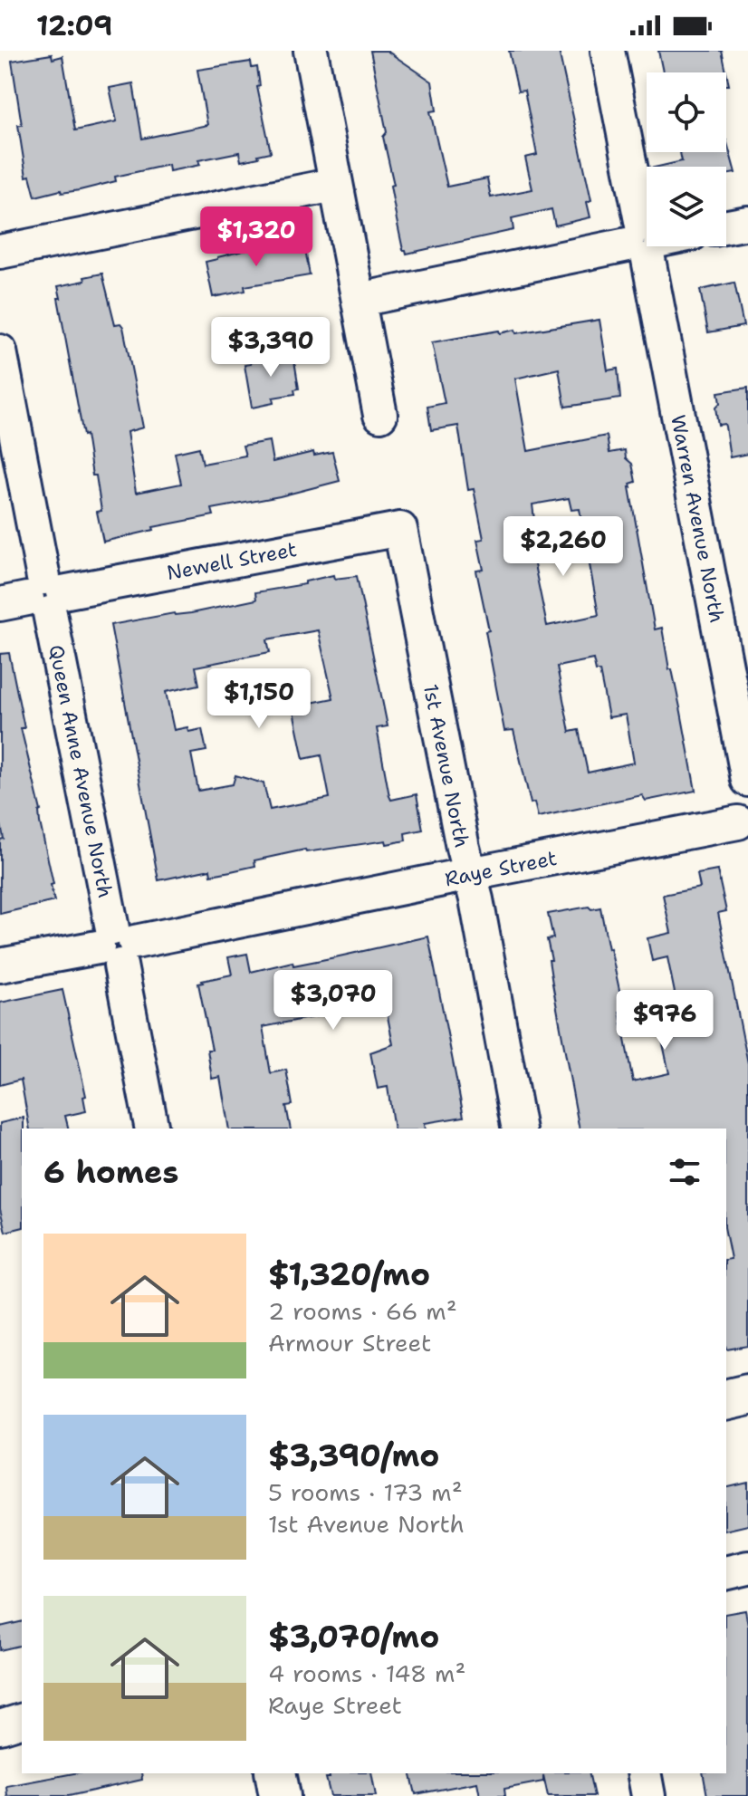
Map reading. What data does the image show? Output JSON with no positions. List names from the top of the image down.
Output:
{
  "streets": {
    "street": [
      "Warren Avenue North",
      "Newell Street",
      "1st Avenue North",
      "Queen Anne Avenue North",
      "Raye Street"
    ]
  },
  "crossings": [
    ["Newell Street", "1st Avenue North"],
    ["Newell Street", "Queen Anne Avenue North"],
    ["1st Avenue North", "Raye Street"],
    ["Queen Anne Avenue North", "Raye Street"]
  ],
  "page": {
    "status": "12:09",
    "price": [
      "$1,320",
      "$3,390",
      "$2,260",
      "$1,150",
      "$3,070",
      "$976"
    ],
    "heading": "6 homes",
    "list": [
      {
        "name": "$1,320/mo",
        "note": "2 rooms · 66 m² · Armour Street"
      },
      {
        "name": "$3,390/mo",
        "note": "5 rooms · 173 m² · 1st Avenue North"
      },
      {
        "name": "$3,070/mo",
        "note": "4 rooms · 148 m² · Raye Street"
      }
    ]
  }
}
